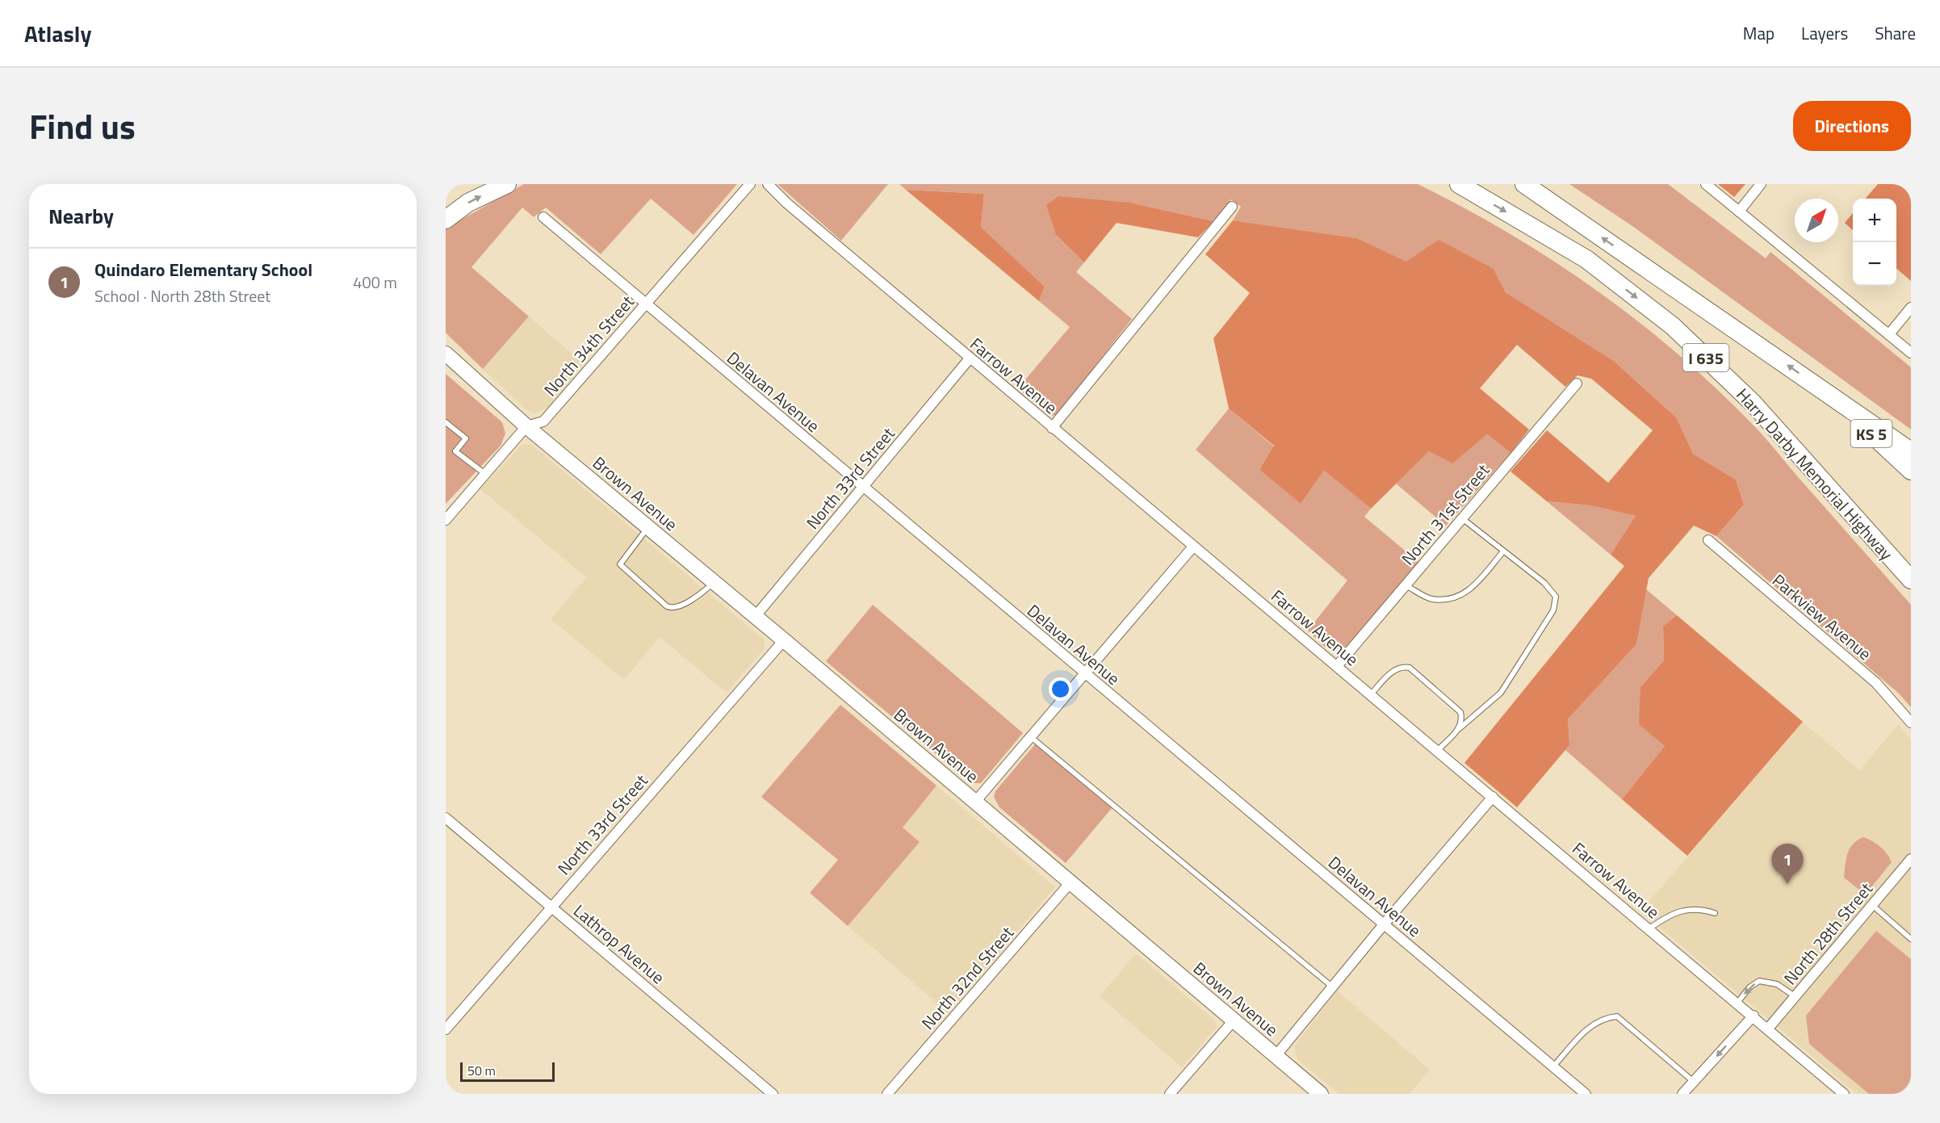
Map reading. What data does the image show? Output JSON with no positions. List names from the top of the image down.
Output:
{
  "streets": {
    "highway": ["I 635", "KS 5", "Harry Darby Memorial Highway"],
    "main road": ["Brown Avenue"],
    "street": [
      "North 34th Street",
      "Farrow Avenue",
      "Delavan Avenue",
      "North 33rd Street",
      "North 31st Street",
      "Parkview Avenue",
      "North 28th Street",
      "Lathrop Avenue",
      "North 32nd Street"
    ]
  },
  "crossings": [
    ["North 34th Street", "Delavan Avenue"],
    ["North 34th Street", "Brown Avenue"],
    ["I 635", "KS 5"],
    ["Farrow Avenue", "North 33rd Street"],
    ["Farrow Avenue", "North 31st Street"],
    ["Farrow Avenue", "North 28th Street"],
    ["Delavan Avenue", "North 33rd Street"],
    ["North 33rd Street", "Brown Avenue"],
    ["North 33rd Street", "Lathrop Avenue"],
    ["Brown Avenue", "North 32nd Street"]
  ],
  "scale_bar": "50 m",
  "north": "top right",
  "page": {
    "header": "Atlasly",
    "nav": ["Map", "Layers", "Share"],
    "title": "Find us",
    "buttons": "Directions",
    "heading": "Nearby",
    "map_buttons": ["+", "−"],
    "list": [
      {
        "mark": "1",
        "name": "Quindaro Elementary School",
        "note": "School · North 28th Street",
        "value": "400 m"
      }
    ],
    "pins": "1",
    "scale": "50 m"
  }
}
